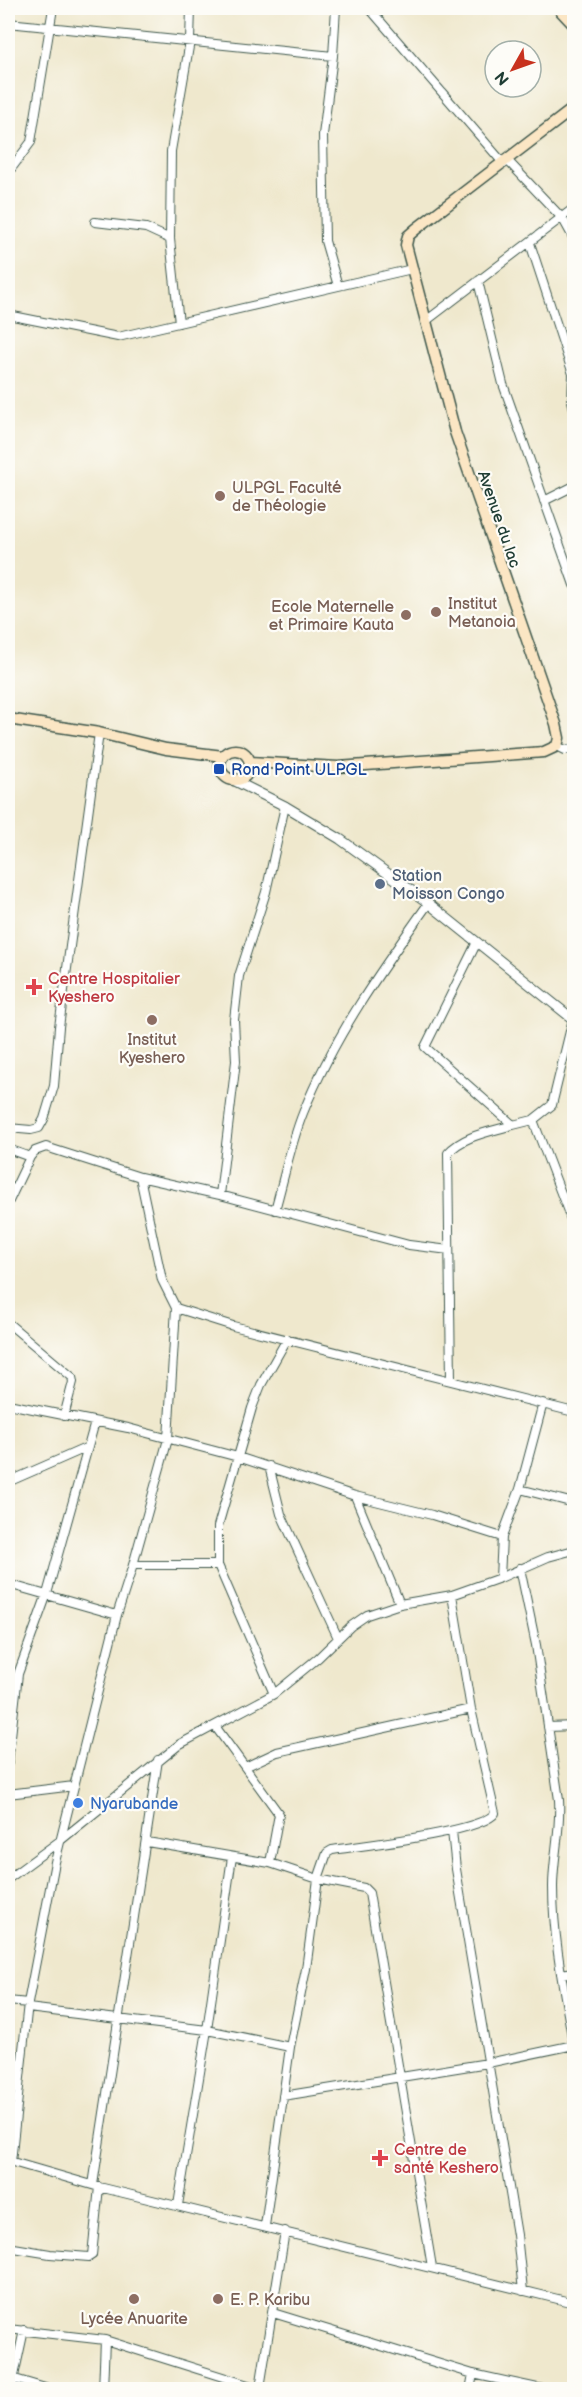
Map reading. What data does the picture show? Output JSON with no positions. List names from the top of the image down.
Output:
{
  "streets": {
    "main road": ["Avenue du lac"]
  },
  "places": {
    "other": [
      "ULPGL Faculté de Théologie",
      "Institut Metanoia",
      "Ecole Maternelle et Primaire Kauta",
      "Station Moisson Congo",
      "Institut Kyeshero",
      "Nyarubande",
      "Lycée Anuarite",
      "E. P. Karibu"
    ],
    "transit": ["Rond Point ULPGL"],
    "health": ["Centre Hospitalier Kyeshero", "Centre de santé Keshero"]
  },
  "north": "bottom left"
}
